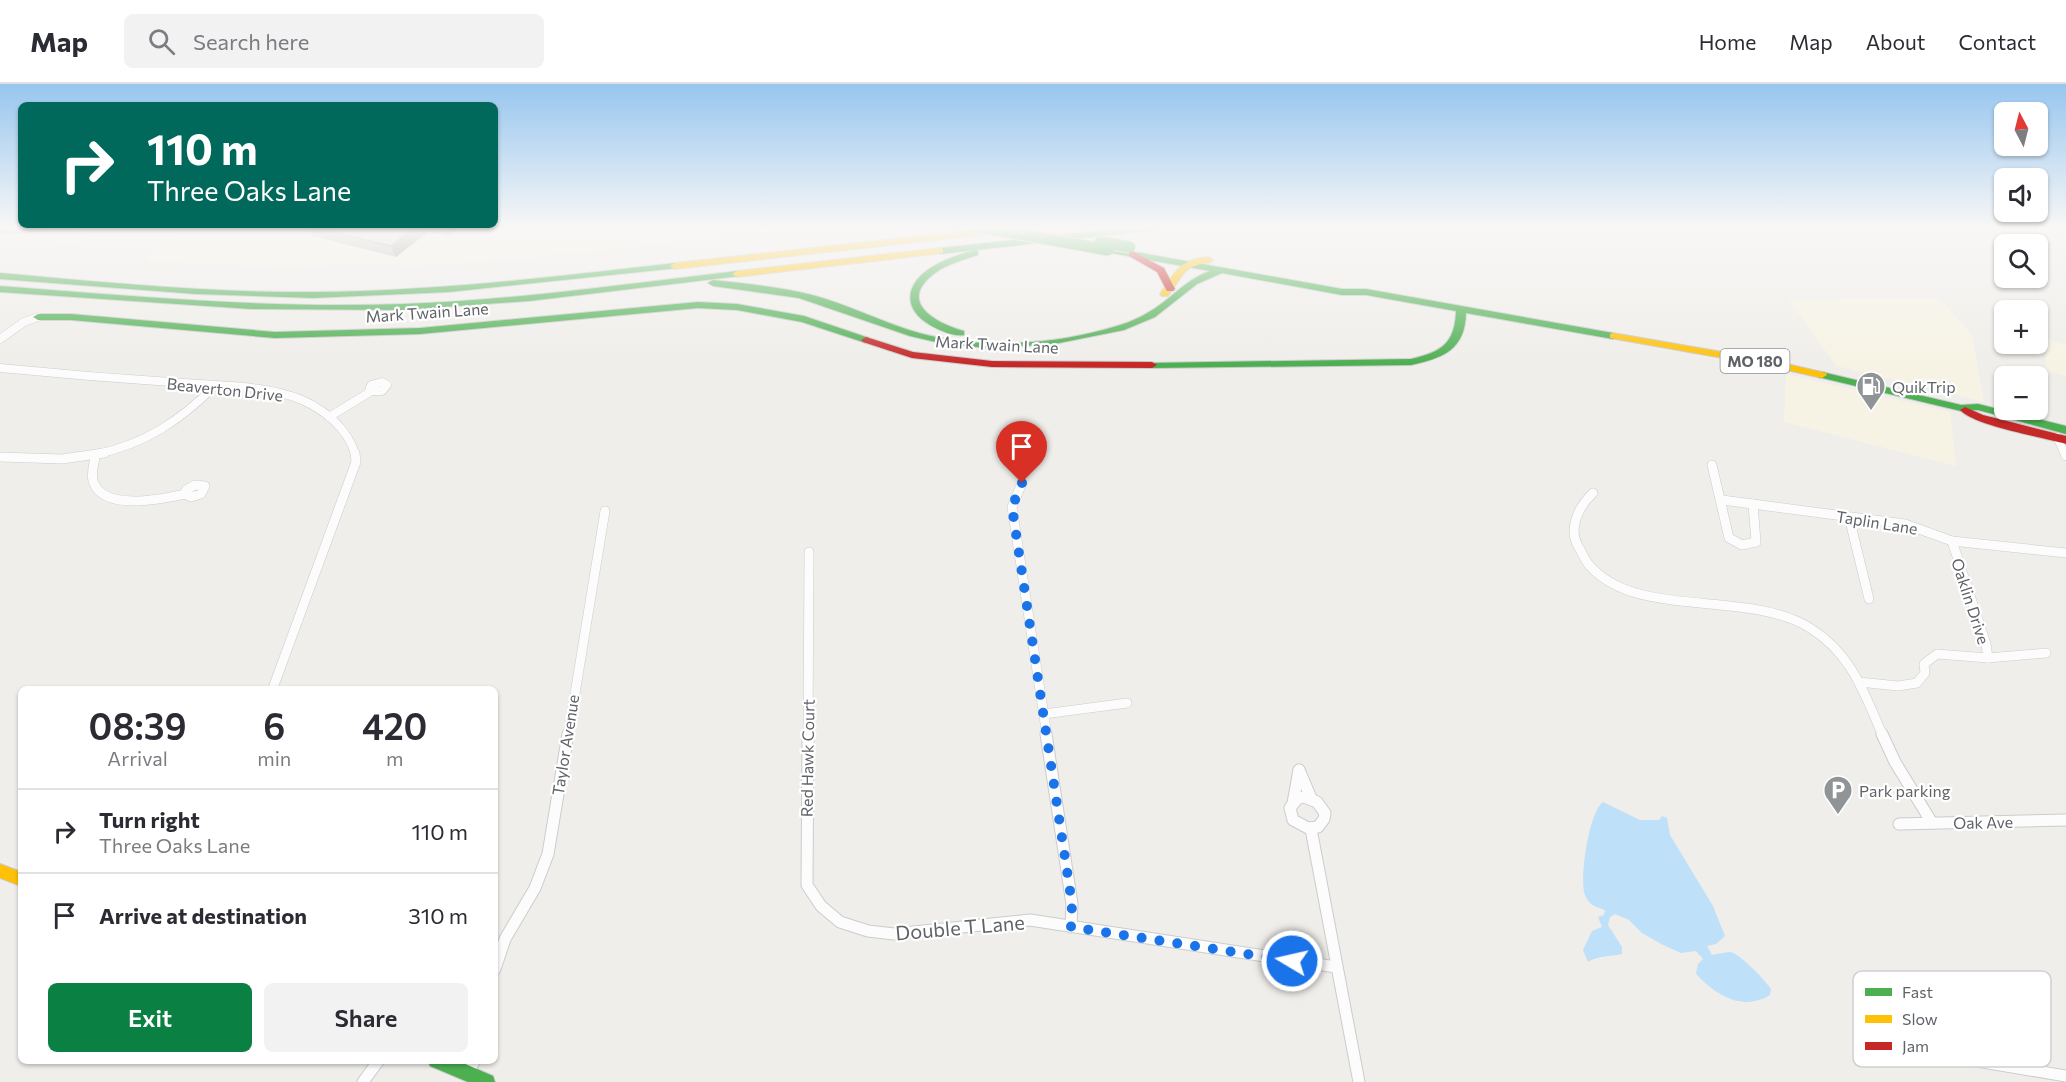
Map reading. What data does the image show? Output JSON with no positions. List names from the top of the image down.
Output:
{
  "streets": {
    "main road": ["Mark Twain Lane", "MO 180"],
    "street": [
      "Beaverton Drive",
      "Taplin Lane",
      "Oaklin Drive",
      "Taylor Avenue",
      "Red Hawk Court",
      "Oak Ave",
      "Double T Lane"
    ]
  },
  "crossings": [
    ["Mark Twain Lane", "MO 180"],
    ["Taplin Lane", "Oaklin Drive"],
    ["Red Hawk Court", "Double T Lane"]
  ],
  "places": {
    "fuel station": ["QuikTrip"],
    "parking": ["Park parking"]
  },
  "legend": ["Fast", "Slow", "Jam"],
  "north": "top",
  "page": {
    "header": "Map",
    "search": "Search here",
    "nav": [
      "Home",
      "Map",
      "About",
      "Contact"
    ],
    "map_buttons": ["+", "−"],
    "turn": ["110 m", "Three Oaks Lane"],
    "eta": [
      "08:39",
      "Arrival",
      "6",
      "min",
      "420",
      "m"
    ],
    "list": [
      {
        "name": "Turn right",
        "note": "Three Oaks Lane",
        "value": "110 m"
      },
      {
        "name": "Arrive at destination",
        "value": "310 m"
      }
    ],
    "buttons": ["Exit", "Share"]
  }
}
